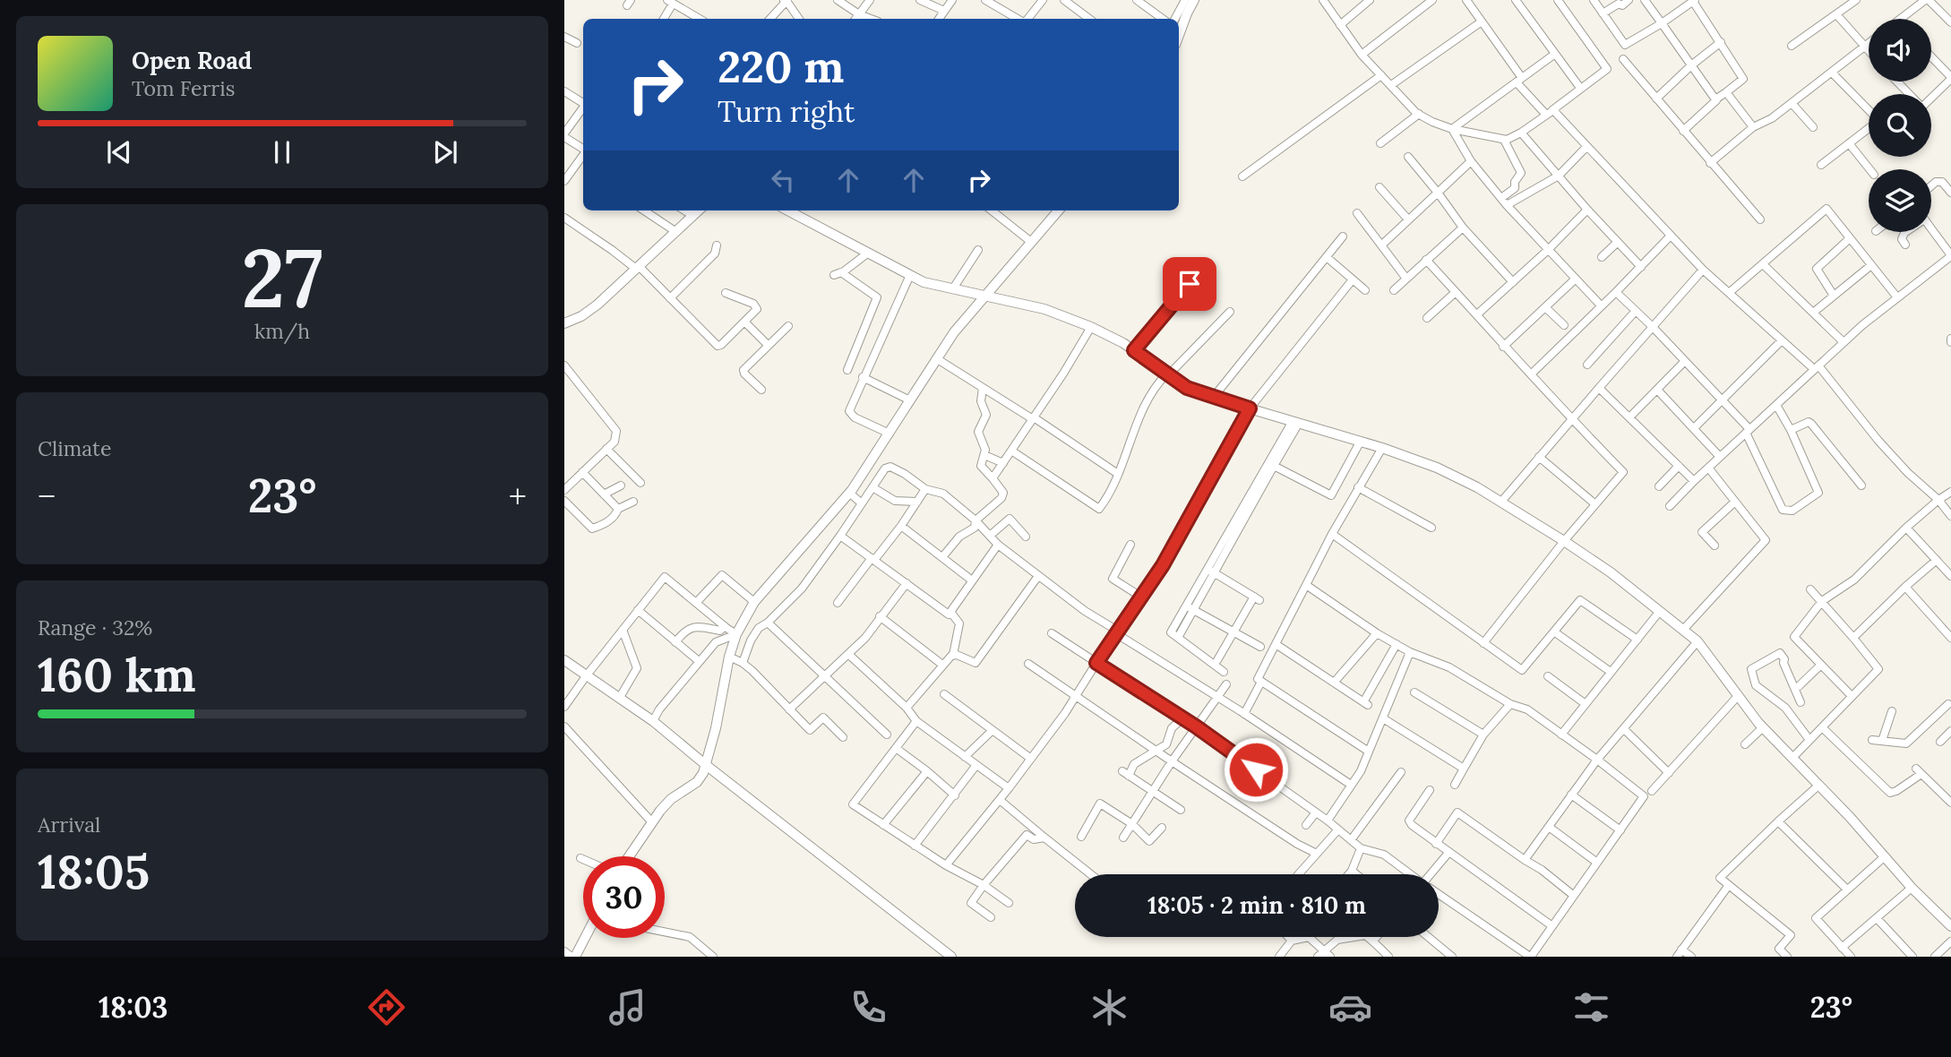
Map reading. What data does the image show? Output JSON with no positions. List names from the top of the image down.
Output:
{
  "page": {
    "turn": ["220 m", "Turn right"],
    "song": ["Open Road", "Tom Ferris"],
    "tile": [
      ["27", "km/h"],
      "Climate",
      ["Range · 32%", "160 km"],
      ["Arrival", "18:05"]
    ],
    "heat": ["−", "23°", "+"],
    "limit": "30",
    "trip": "18:05 · 2 min · 810 m",
    "tabs": ["18:03", "23°"]
  }
}
